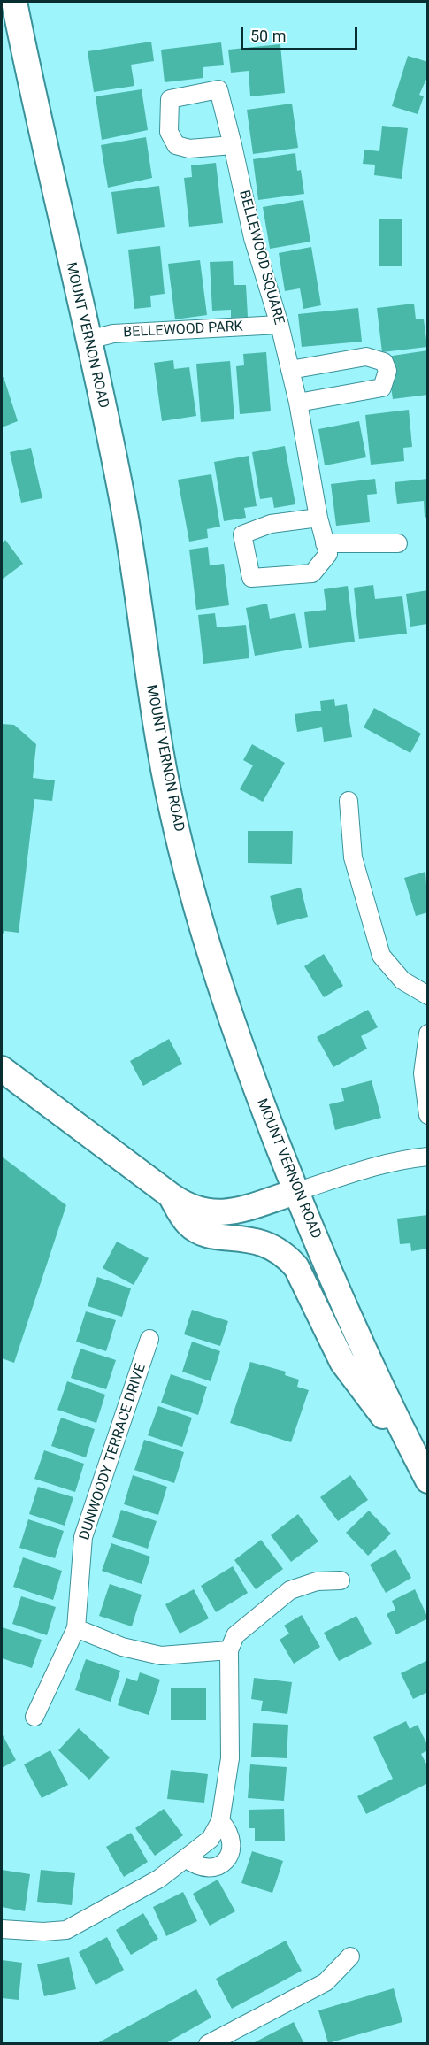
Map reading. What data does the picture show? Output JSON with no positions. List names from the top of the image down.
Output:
{
  "streets": {
    "street": [
      "BELLEWOOD SQUARE",
      "BELLEWOOD PARK",
      "MOUNT VERNON ROAD",
      "DUNWOODY TERRACE DRIVE"
    ]
  },
  "crossings": [
    ["BELLEWOOD SQUARE", "BELLEWOOD PARK"],
    ["BELLEWOOD PARK", "MOUNT VERNON ROAD"]
  ],
  "scale_bar": "50 m"
}
